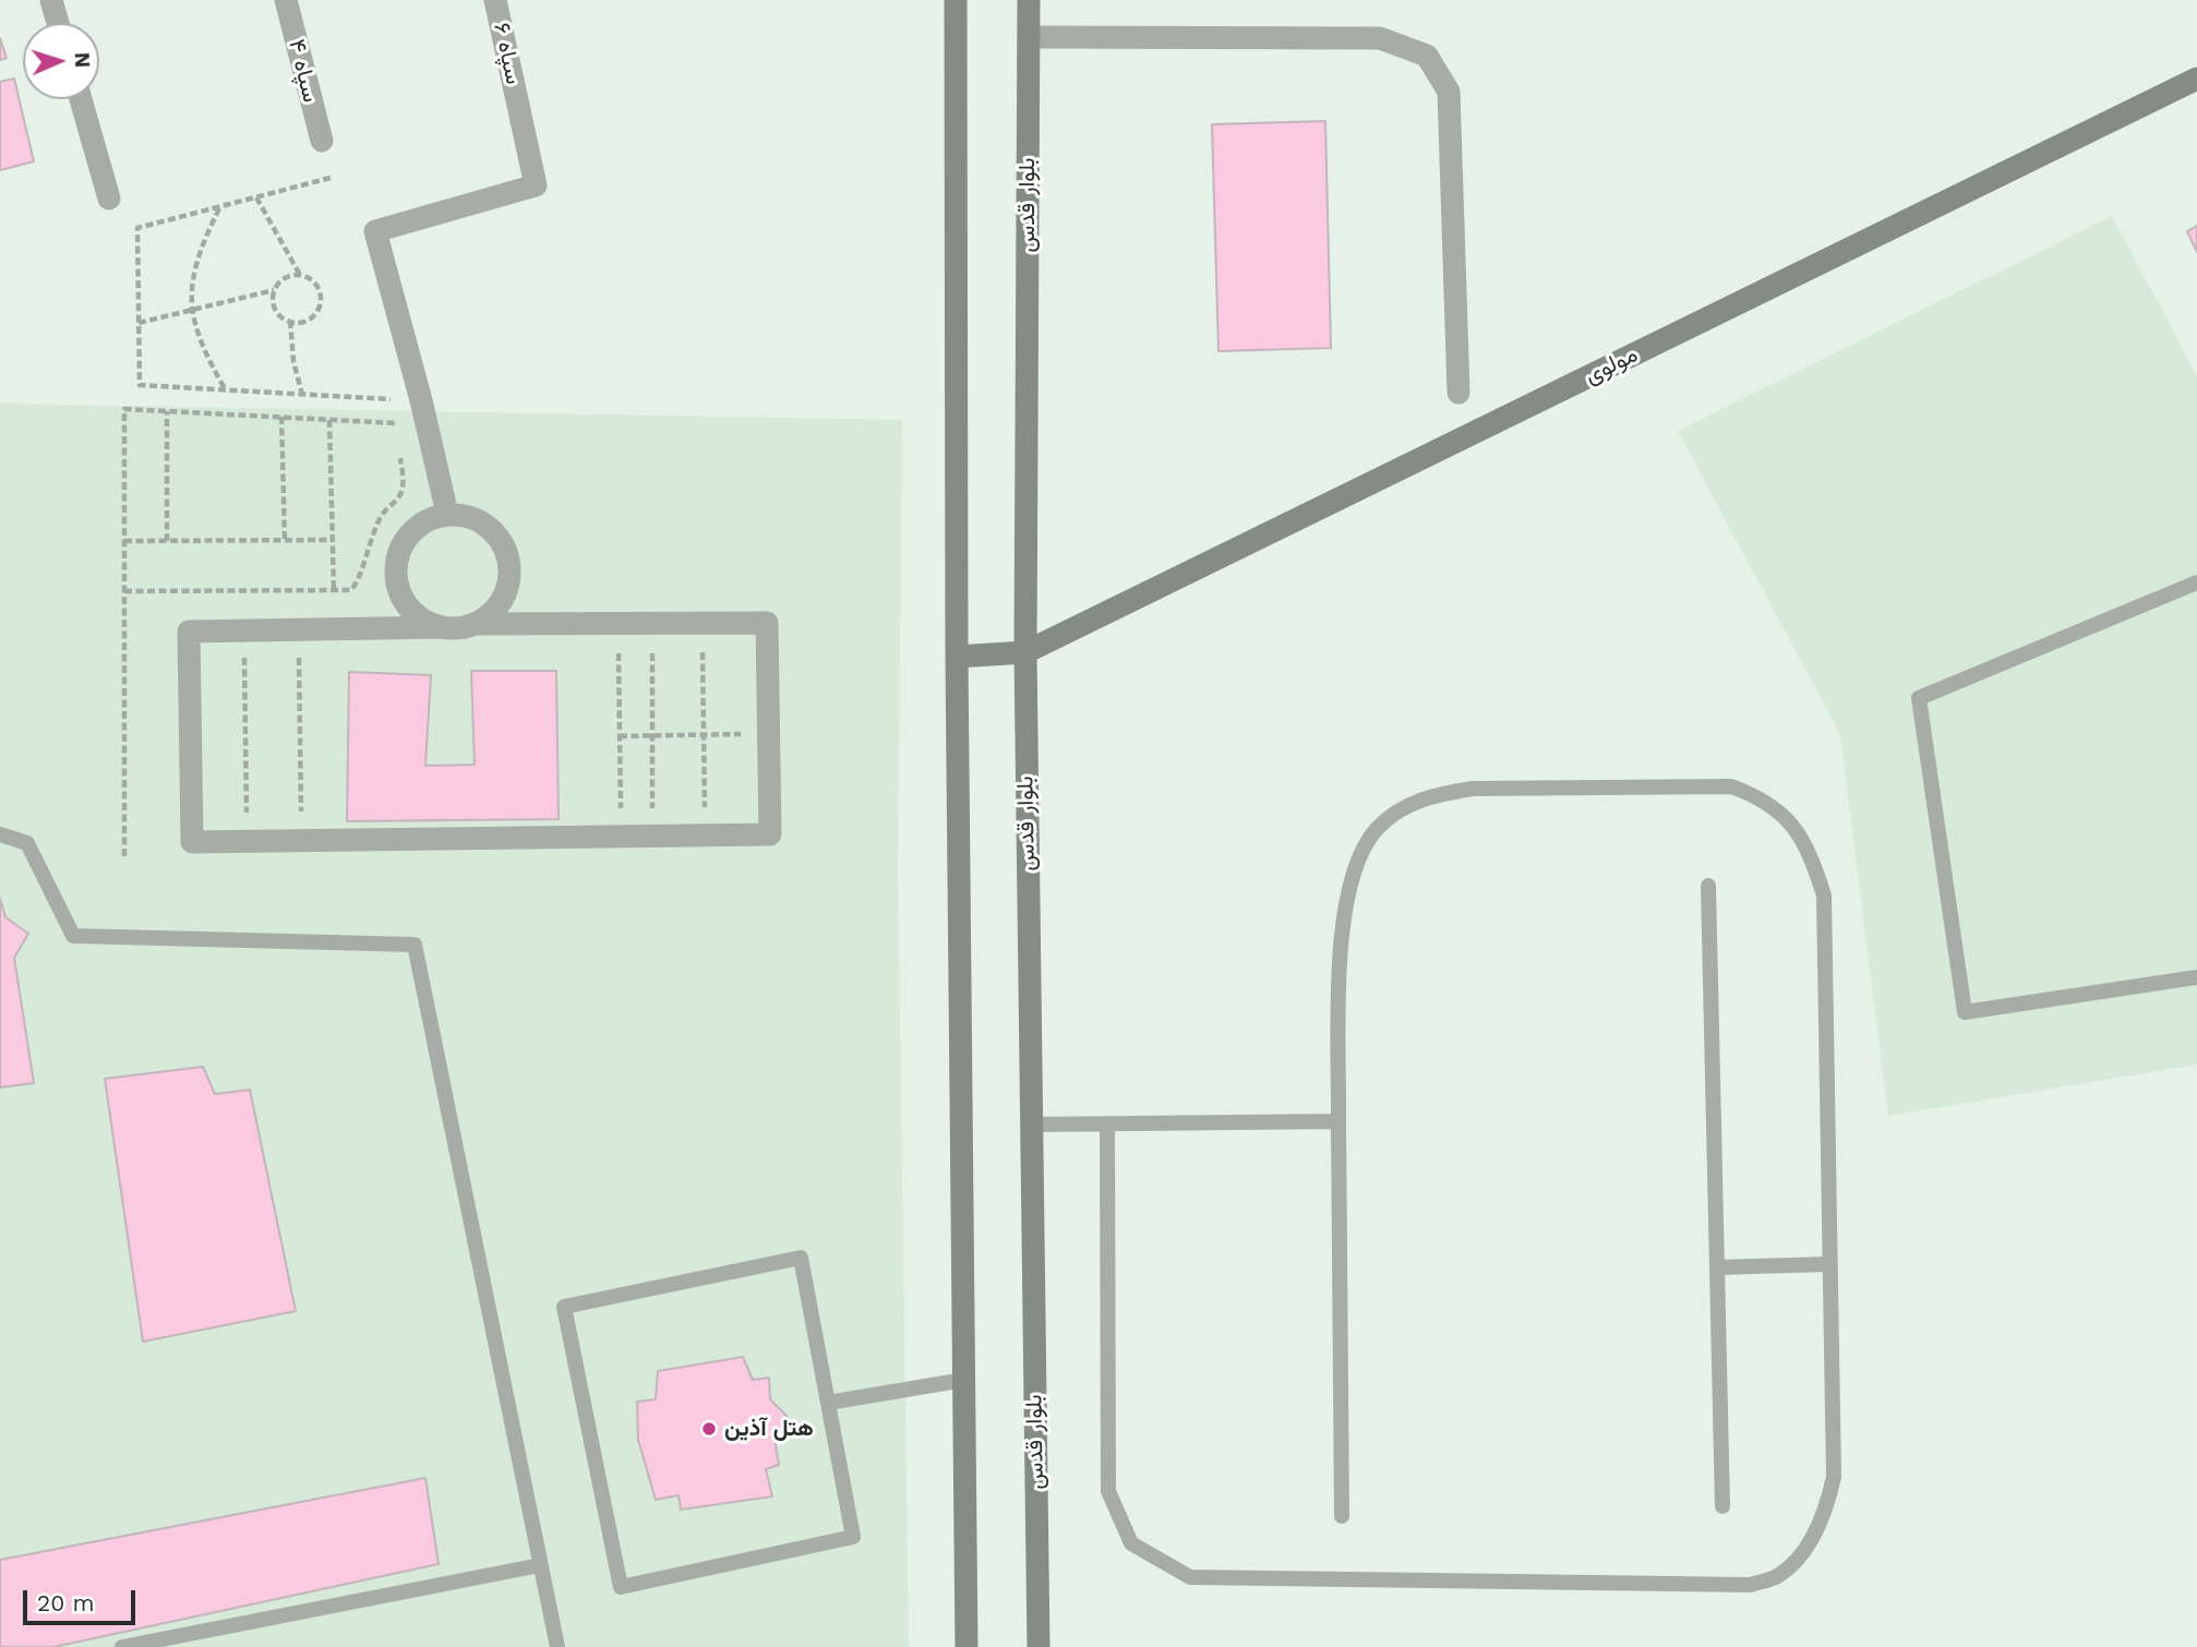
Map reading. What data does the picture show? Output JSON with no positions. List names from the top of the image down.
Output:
{
  "streets": {
    "main road": ["بلوار قدس", "مولوی"],
    "street": ["سپاه ۶", "سپاه ۴"]
  },
  "crossings": [
    ["بلوار قدس", "مولوی"]
  ],
  "places": ["هتل آذین"],
  "scale_bar": "20 m",
  "north": "right"
}
